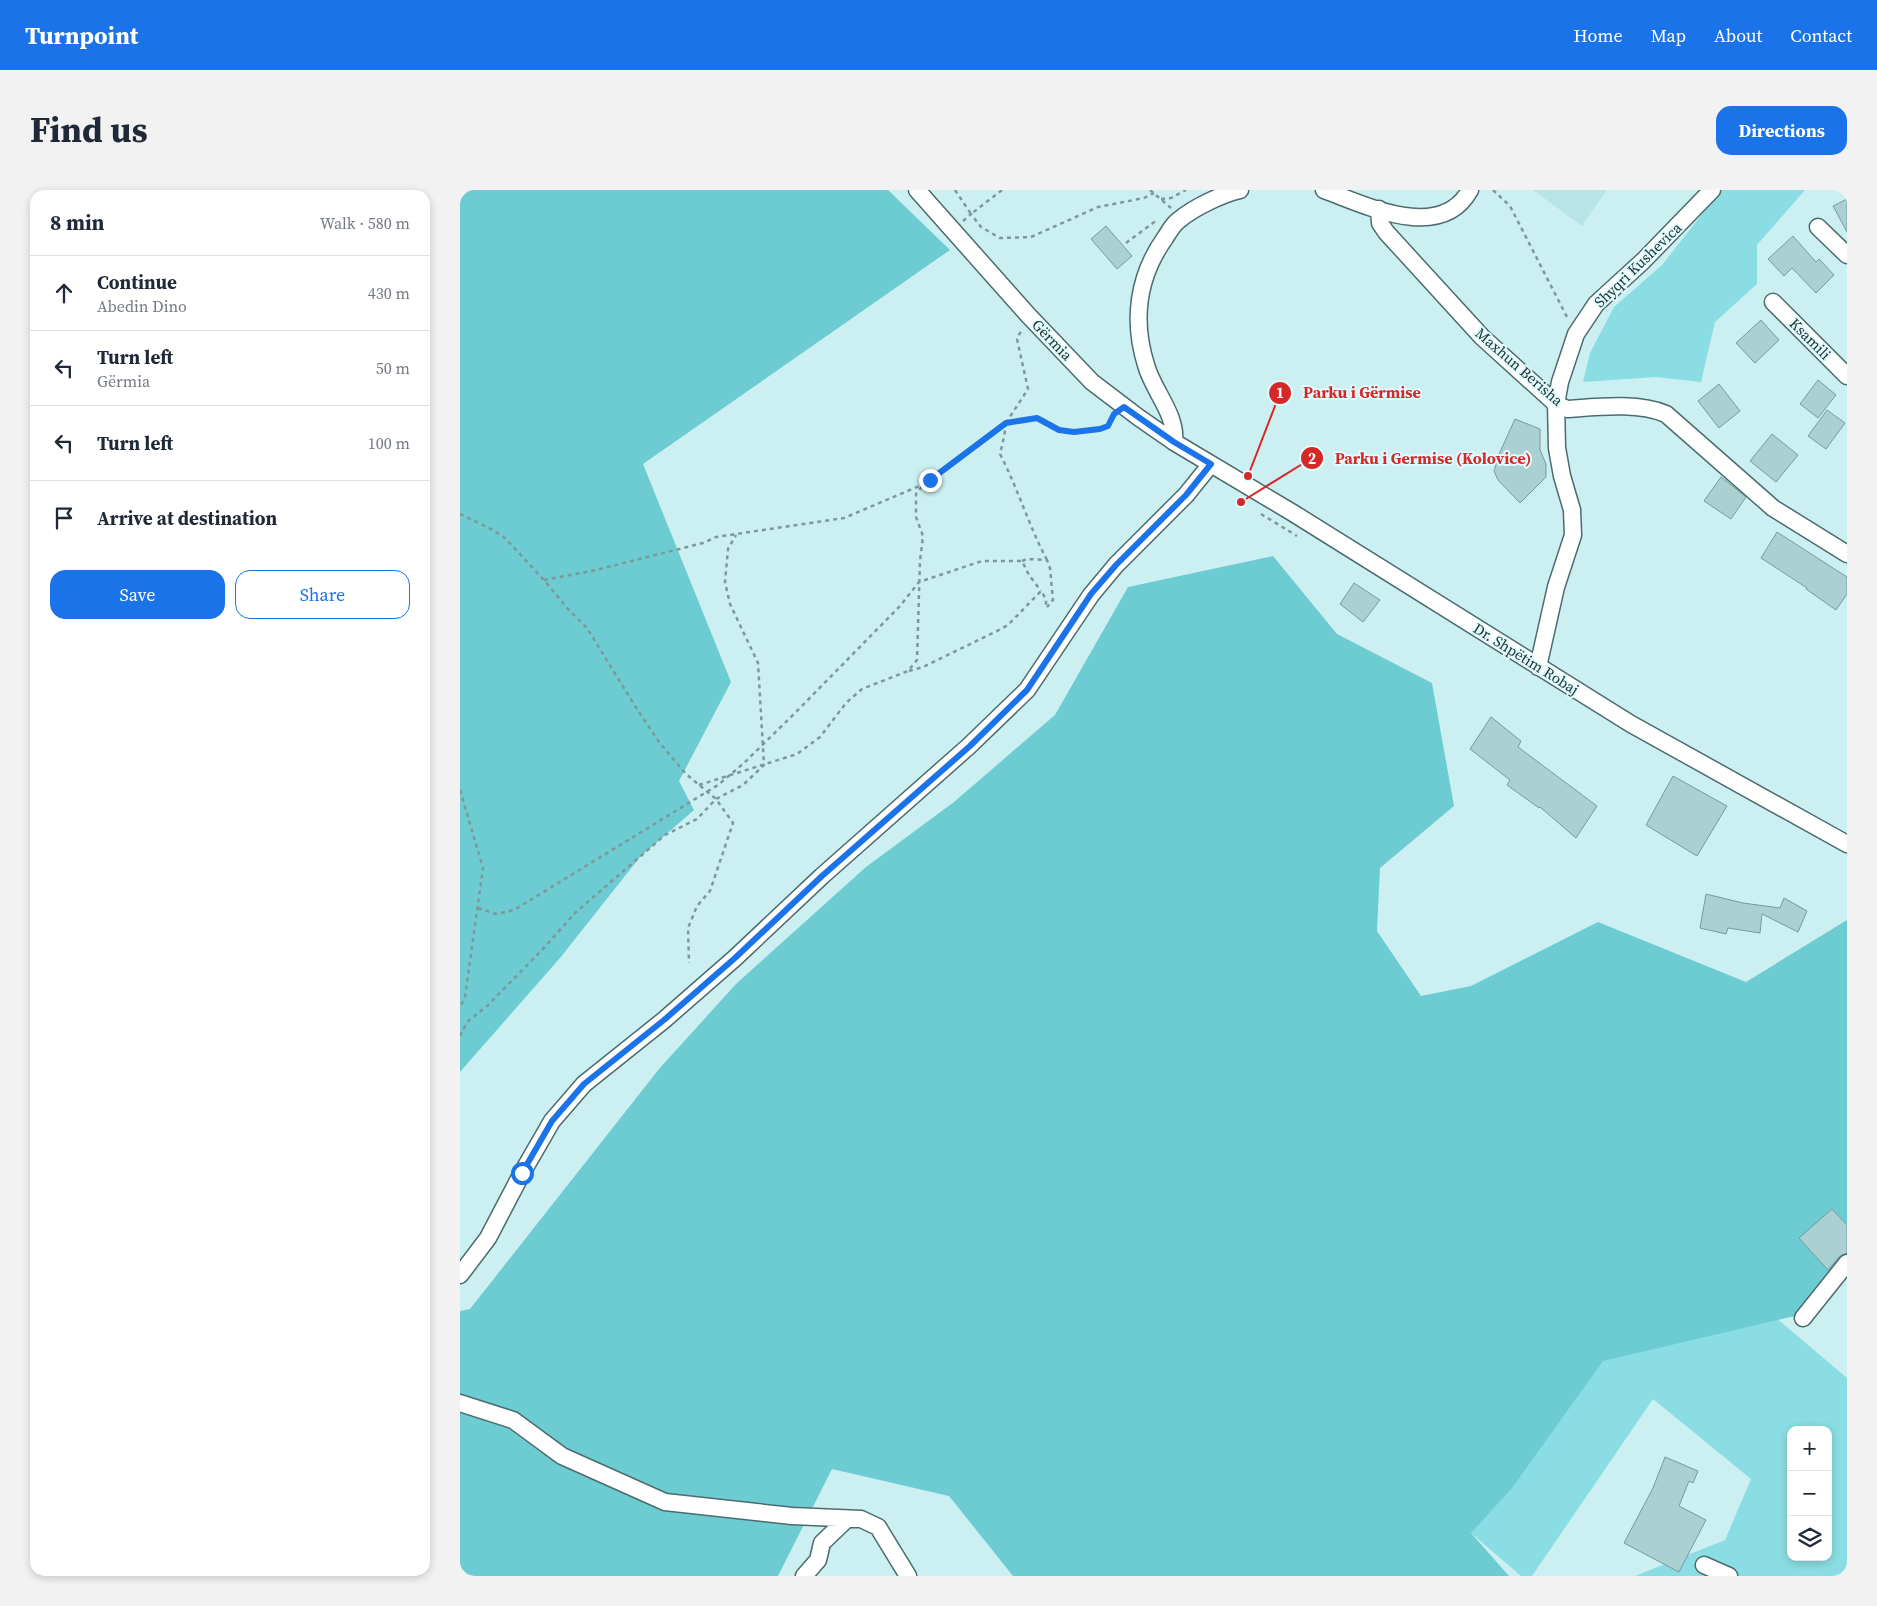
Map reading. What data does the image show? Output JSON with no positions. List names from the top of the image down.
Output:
{
  "streets": {
    "street": [
      "Shyqri Kushevica",
      "Ksamili",
      "Gërmia",
      "Maxhun Berisha",
      "Dr. Shpëtim Robaj"
    ]
  },
  "crossings": [
    ["Shyqri Kushevica", "Maxhun Berisha"],
    ["Shyqri Kushevica", "Dr. Shpëtim Robaj"],
    ["Gërmia", "Dr. Shpëtim Robaj"]
  ],
  "places": ["Parku i Gërmise", "Parku i Germise (Kolovice)"],
  "page": {
    "header": "Turnpoint",
    "nav": [
      "Home",
      "Map",
      "About",
      "Contact"
    ],
    "title": "Find us",
    "buttons": [
      "Directions",
      ["Save", "Share"]
    ],
    "heading": ["8 min", "Walk · 580 m"],
    "list": [
      ["Continue", "Abedin Dino", "430 m"],
      ["Turn left", "Gërmia", "50 m"],
      ["Turn left", "100 m"],
      "Arrive at destination"
    ],
    "map_buttons": ["+", "−"]
  }
}
